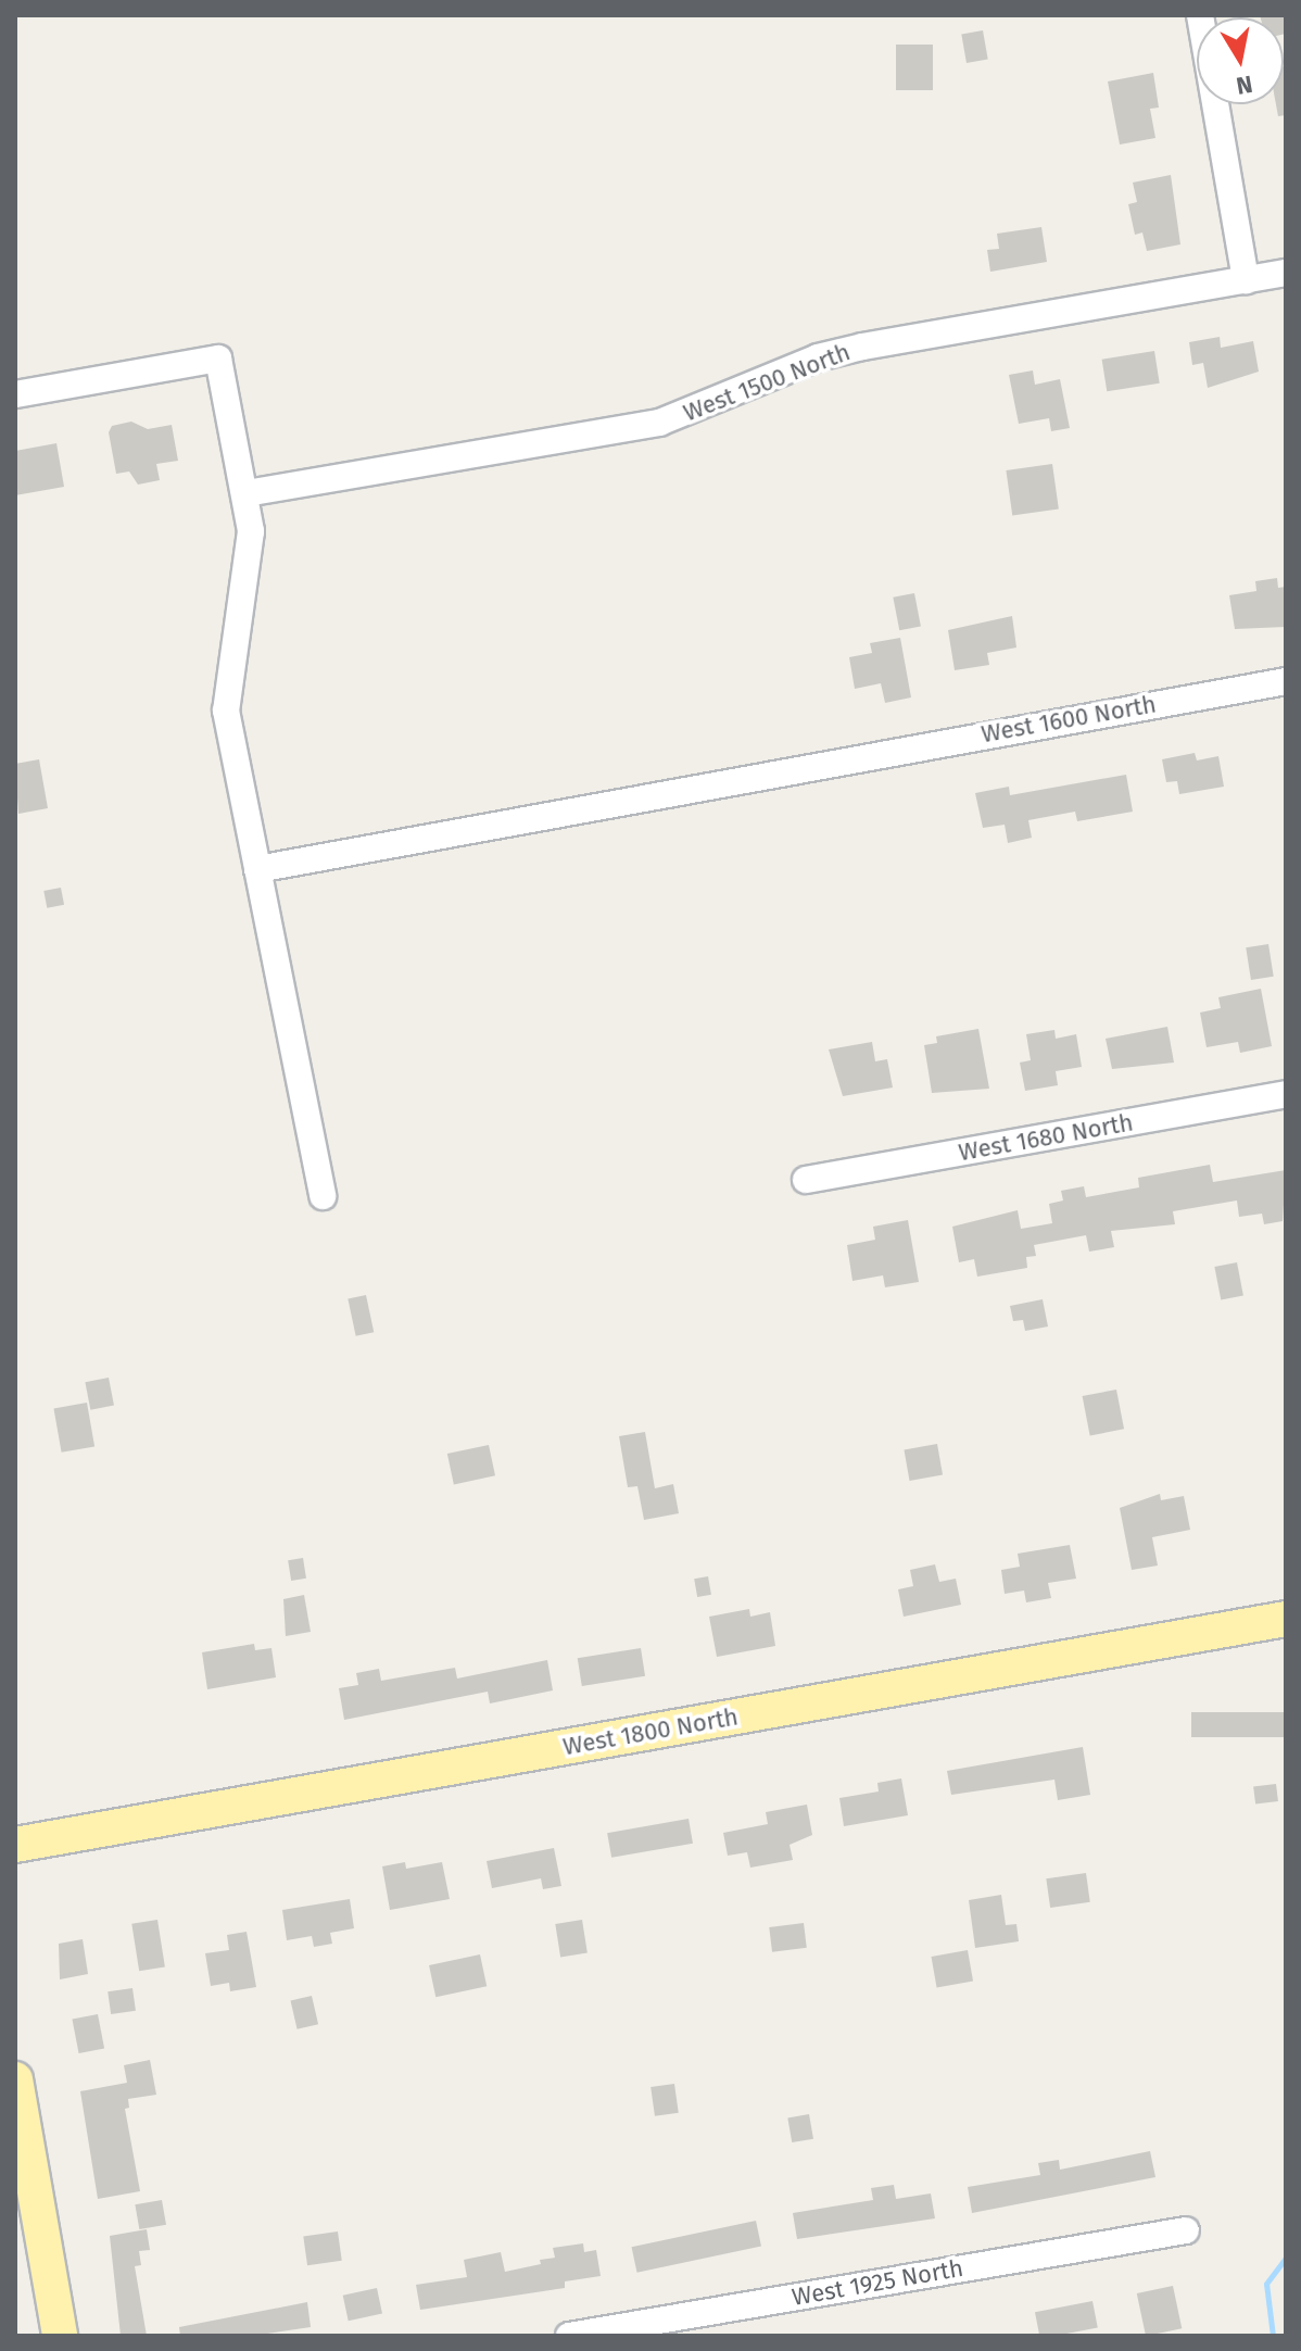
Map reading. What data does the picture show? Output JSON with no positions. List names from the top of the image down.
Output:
{
  "streets": {
    "main road": ["West 1800 North"],
    "street": [
      "West 1500 North",
      "West 1600 North",
      "West 1680 North",
      "West 1925 North"
    ]
  },
  "north": "bottom"
}
